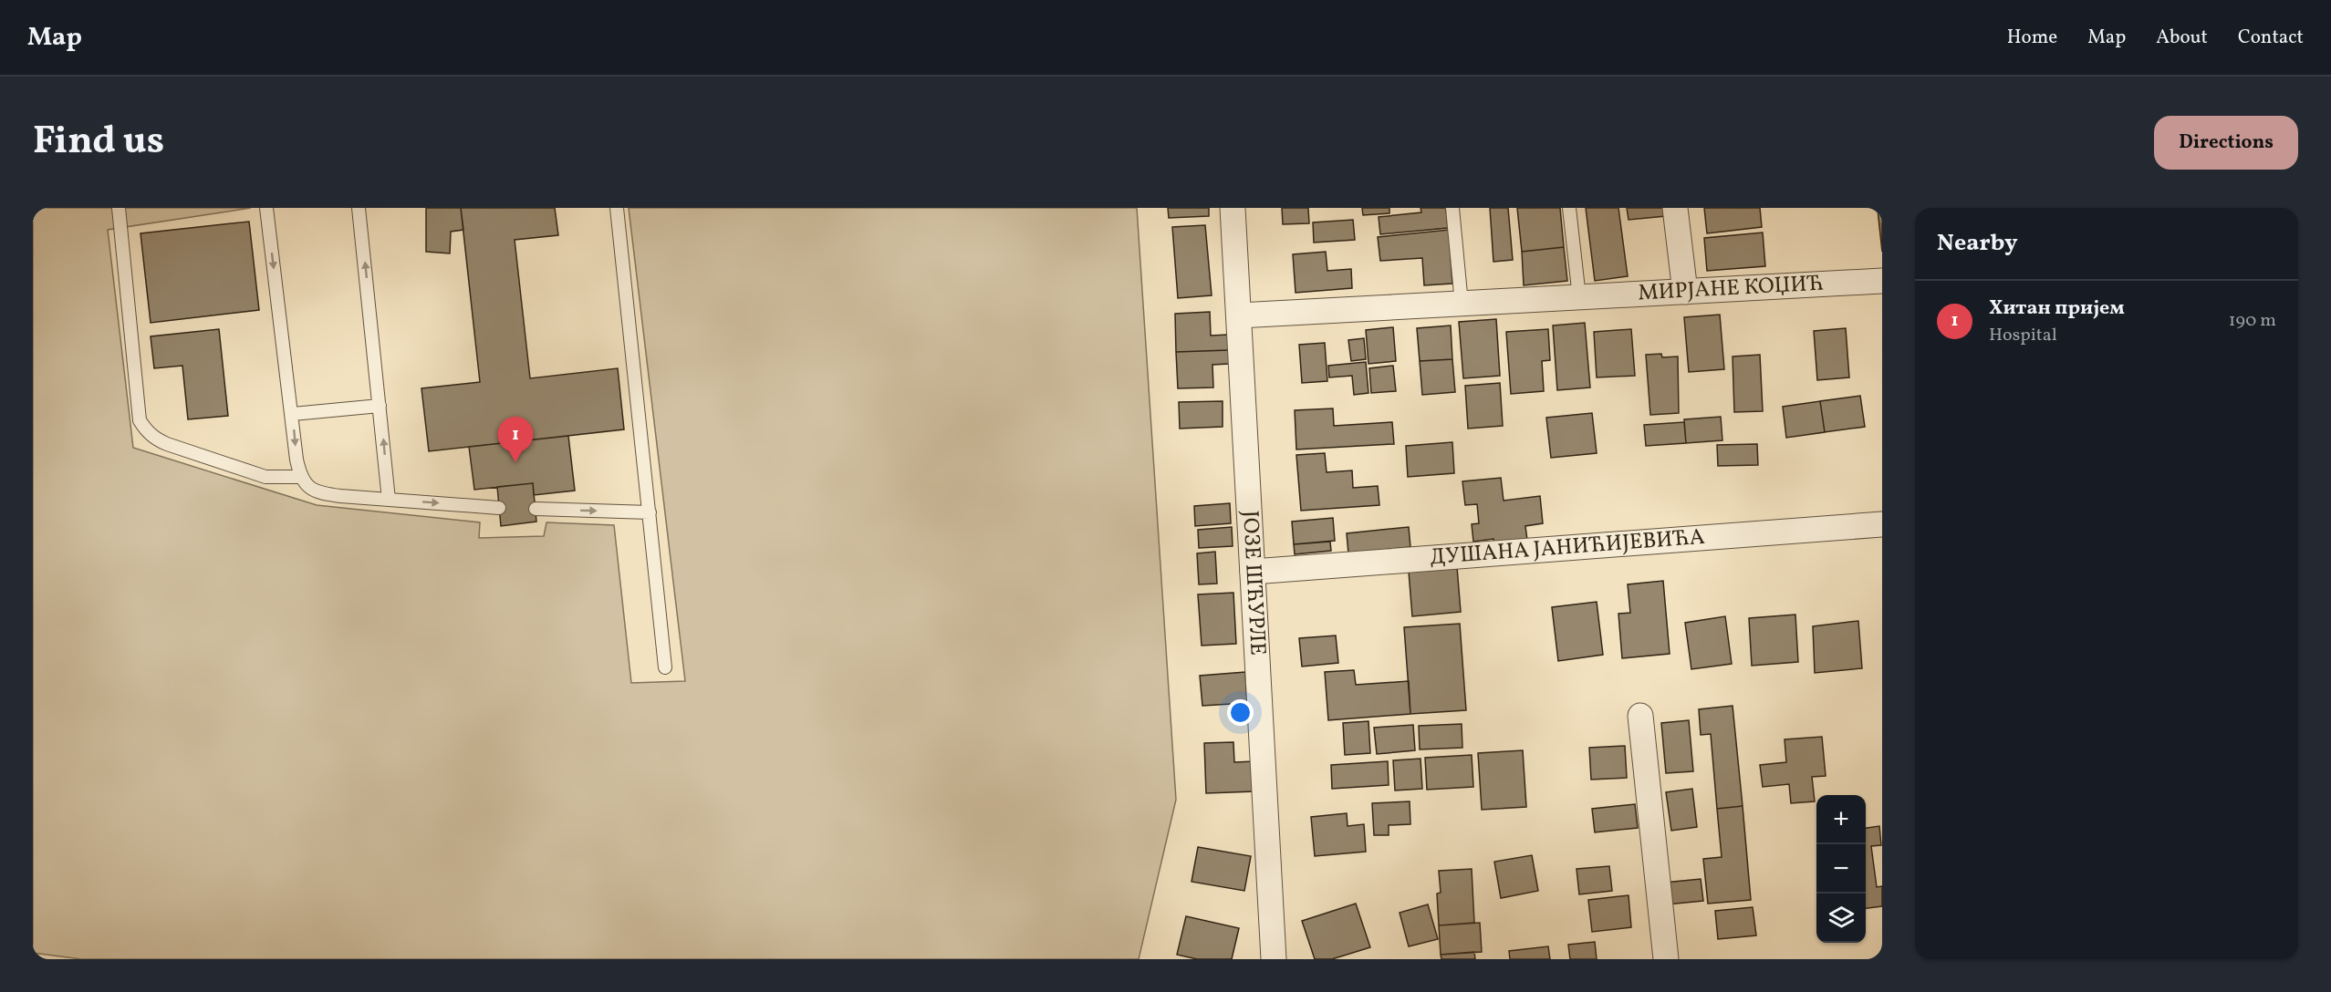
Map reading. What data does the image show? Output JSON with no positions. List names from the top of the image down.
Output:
{
  "streets": {
    "street": ["МИРЈАНЕ КОЏИЋ", "ДУШАНА ЈАНИЋИЈЕВИЋА", "ЈОЗЕ ШЋУРЛЕ"]
  },
  "crossings": [
    ["МИРЈАНЕ КОЏИЋ", "ЈОЗЕ ШЋУРЛЕ"],
    ["ДУШАНА ЈАНИЋИЈЕВИЋА", "ЈОЗЕ ШЋУРЛЕ"]
  ],
  "page": {
    "header": "Map",
    "nav": [
      "Home",
      "Map",
      "About",
      "Contact"
    ],
    "title": "Find us",
    "buttons": "Directions",
    "heading": "Nearby",
    "list": [
      {
        "mark": "1",
        "name": "Хитан пријем",
        "note": "Hospital",
        "value": "190 m"
      }
    ],
    "pins": "1",
    "map_buttons": ["+", "−"]
  }
}
